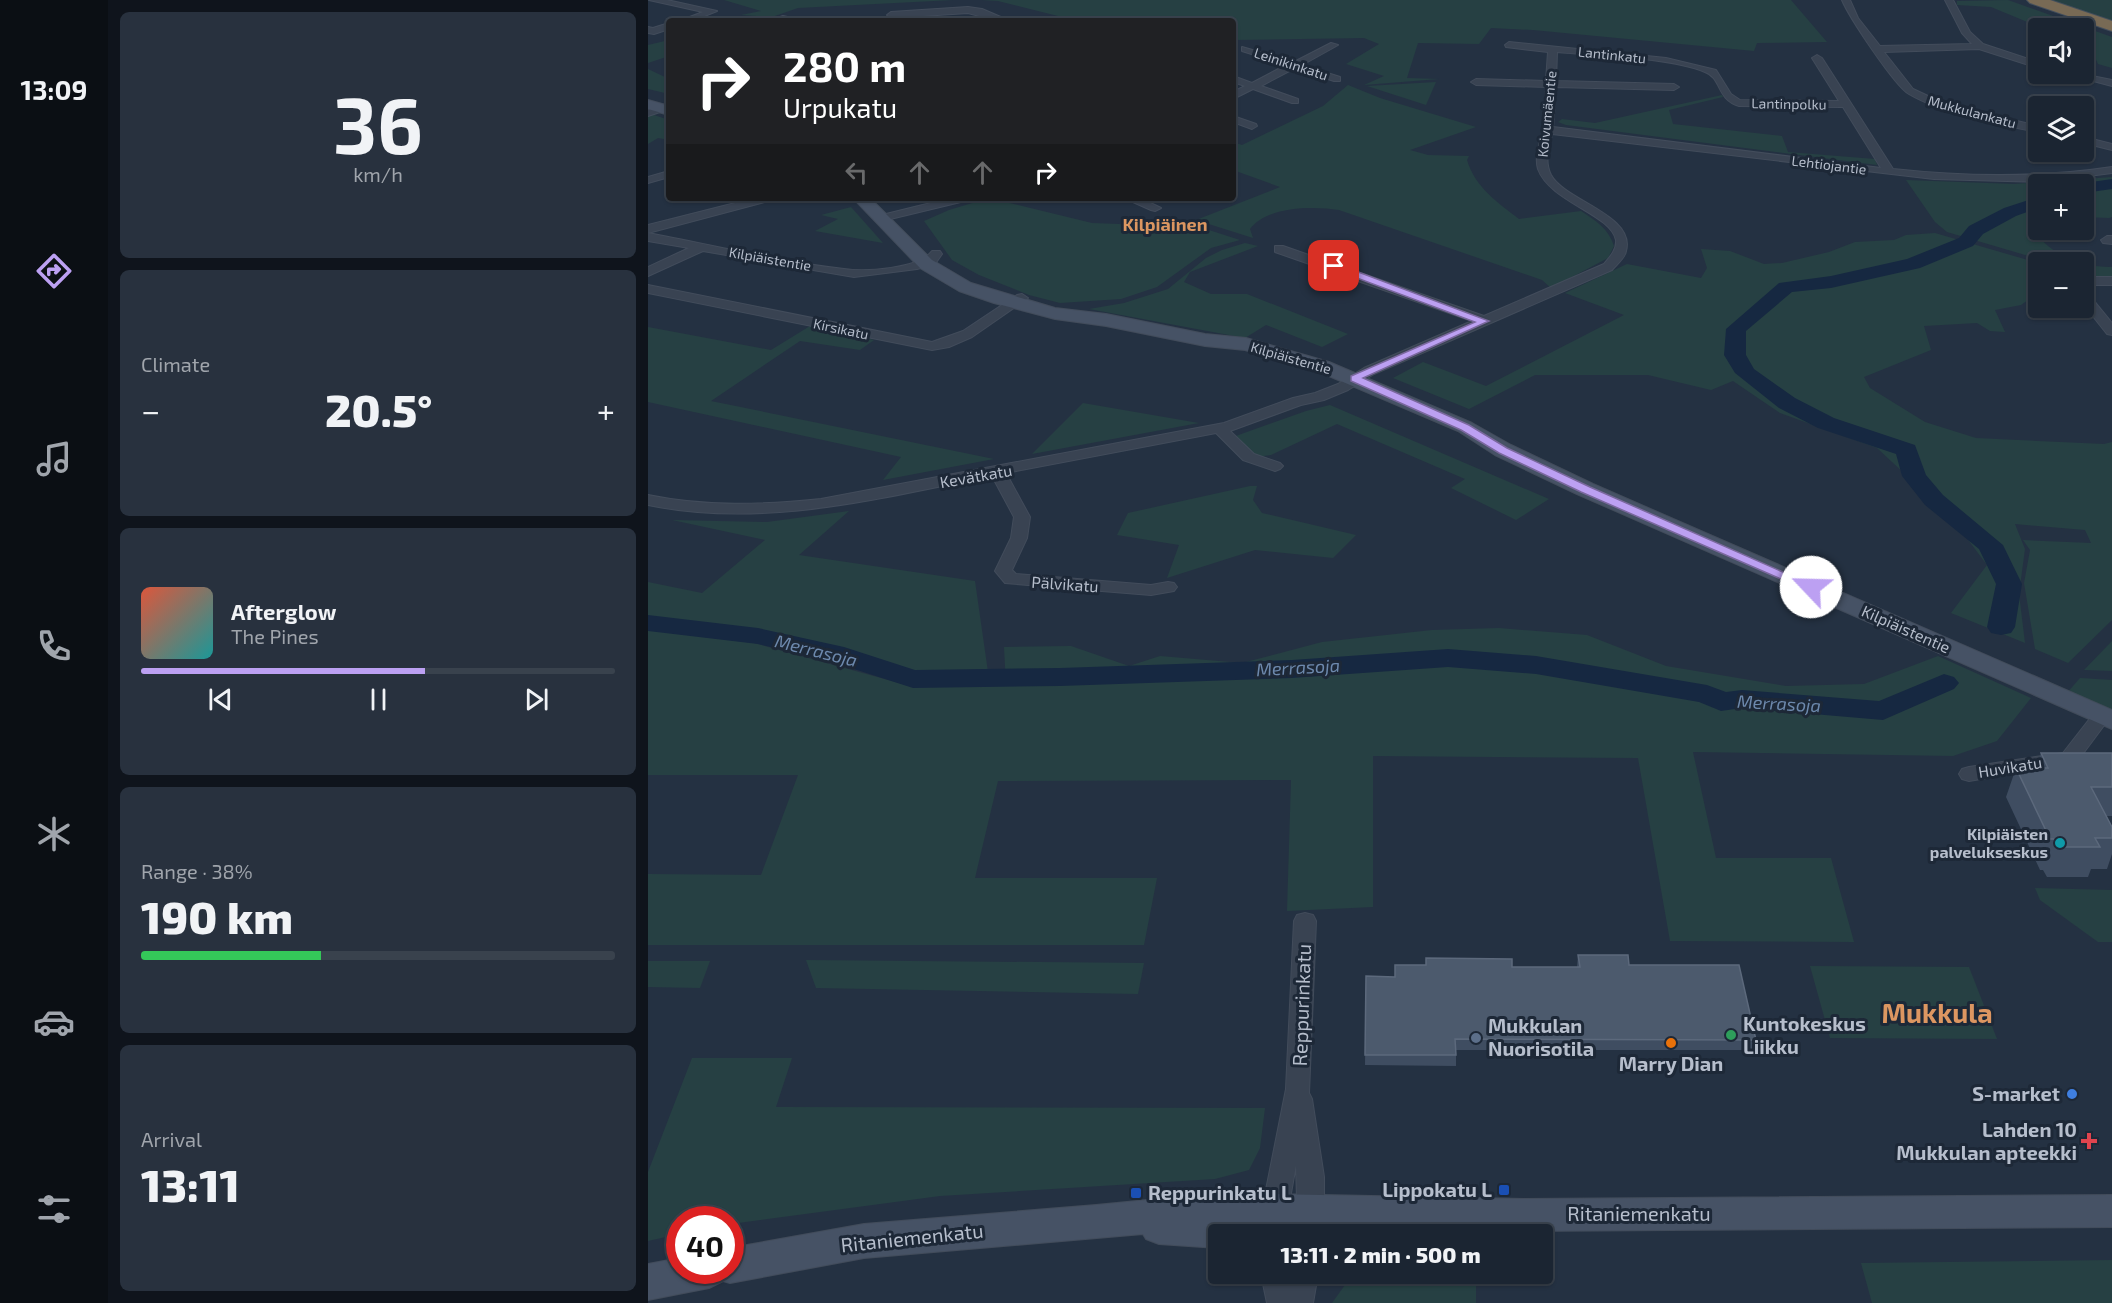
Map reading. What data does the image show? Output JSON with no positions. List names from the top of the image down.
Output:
{
  "streets": {
    "street": [
      "Lantinkatu",
      "Leinikinkatu",
      "Lantinpolku",
      "Mukkulankatu",
      "Koivumäentie",
      "Lehtiojantie",
      "Kilpiäistentie",
      "Kirsikatu",
      "Kevätkatu",
      "Pälvikatu",
      "Huvikatu",
      "Reppurinkatu",
      "Ritaniemenkatu"
    ]
  },
  "crossings": [
    ["Lantinkatu", "Lantinpolku"],
    ["Lantinkatu", "Koivumäentie"],
    ["Koivumäentie", "Lehtiojantie"],
    ["Koivumäentie", "Kevätkatu"],
    ["Kilpiäistentie", "Kirsikatu"],
    ["Kilpiäistentie", "Kevätkatu"],
    ["Kilpiäistentie", "Huvikatu"],
    ["Kevätkatu", "Pälvikatu"]
  ],
  "districts": ["Kilpiäinen", "Mukkula"],
  "water": ["Merrasoja"],
  "places": {
    "other": [
      "Kilpiäisten palvelukseskus",
      "Kuntokeskus Liikku",
      "Mukkulan Nuorisotila",
      "Marry Dian",
      "S-market"
    ],
    "health": ["Lahden 10 Mukkulan apteekki"],
    "transit": ["Lippokatu L", "Reppurinkatu L"]
  },
  "page": {
    "tabs": "13:09",
    "tile": [
      ["36", "km/h"],
      "Climate",
      ["Range · 38%", "190 km"],
      ["Arrival", "13:11"]
    ],
    "map_buttons": ["+", "−"],
    "turn": ["280 m", "Urpukatu"],
    "heat": ["−", "20.5°", "+"],
    "song": ["Afterglow", "The Pines"],
    "limit": "40",
    "trip": "13:11 · 2 min · 500 m"
  }
}
